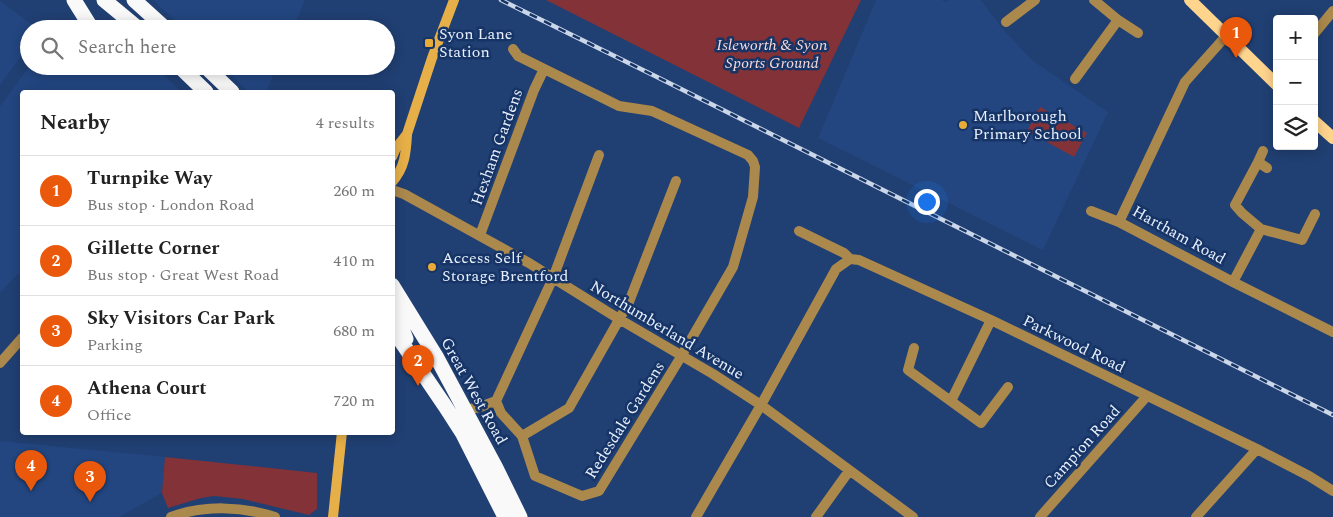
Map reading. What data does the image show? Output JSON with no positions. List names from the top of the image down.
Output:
{
  "streets": {
    "highway": ["Great West Road"],
    "street": [
      "Hexham Gardens",
      "Hartham Road",
      "Northumberland Avenue",
      "Parkwood Road",
      "Redesdale Gardens",
      "Campion Road"
    ]
  },
  "crossings": [
    ["Hexham Gardens", "Northumberland Avenue"],
    ["Hexham Gardens", "Redesdale Gardens"],
    ["Northumberland Avenue", "Redesdale Gardens"],
    ["Parkwood Road", "Campion Road"]
  ],
  "parks": ["Isleworth & Syon Sports Ground"],
  "places": {
    "transit": ["Syon Lane Station"],
    "other": ["Marlborough Primary School", "Access Self Storage Brentford"]
  },
  "page": {
    "map_buttons": ["+", "−"],
    "pins": [
      "1",
      "2",
      "4",
      "3"
    ],
    "search": "Search here",
    "heading": ["Nearby", "4 results"],
    "list": [
      {
        "mark": "1",
        "name": "Turnpike Way",
        "note": "Bus stop · London Road",
        "value": "260 m"
      },
      {
        "mark": "2",
        "name": "Gillette Corner",
        "note": "Bus stop · Great West Road",
        "value": "410 m"
      },
      {
        "mark": "3",
        "name": "Sky Visitors Car Park",
        "note": "Parking",
        "value": "680 m"
      },
      {
        "mark": "4",
        "name": "Athena Court",
        "note": "Office",
        "value": "720 m"
      }
    ]
  }
}
